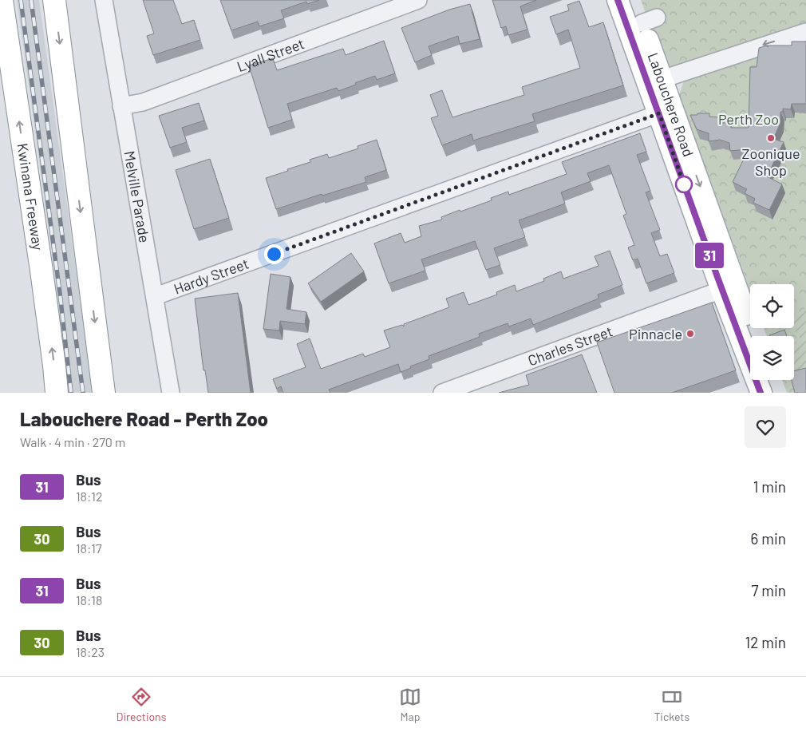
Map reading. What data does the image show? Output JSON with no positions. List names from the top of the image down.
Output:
{
  "streets": {
    "highway": ["Kwinana Freeway"],
    "main road": ["Labouchere Road"],
    "street": [
      "Lyall Street",
      "Melville Parade",
      "Hardy Street",
      "Charles Street"
    ]
  },
  "crossings": [
    ["Lyall Street", "Melville Parade"],
    ["Labouchere Road", "Hardy Street"],
    ["Labouchere Road", "Charles Street"],
    ["Melville Parade", "Hardy Street"]
  ],
  "parks": ["Perth Zoo"],
  "places": ["Zoonique Shop", "Pinnacle"],
  "lines": ["bus line 31"],
  "page": {
    "on_map": "31",
    "heading": ["Labouchere Road - Perth Zoo", "Walk · 4 min · 270 m"],
    "list": [
      {
        "mark": "31",
        "name": "Bus",
        "note": "18:12",
        "value": "1 min"
      },
      {
        "mark": "30",
        "name": "Bus",
        "note": "18:17",
        "value": "6 min"
      },
      {
        "mark": "31",
        "name": "Bus",
        "note": "18:18",
        "value": "7 min"
      },
      {
        "mark": "30",
        "name": "Bus",
        "note": "18:23",
        "value": "12 min"
      }
    ],
    "tabs": ["Directions", "Map", "Tickets"]
  }
}
